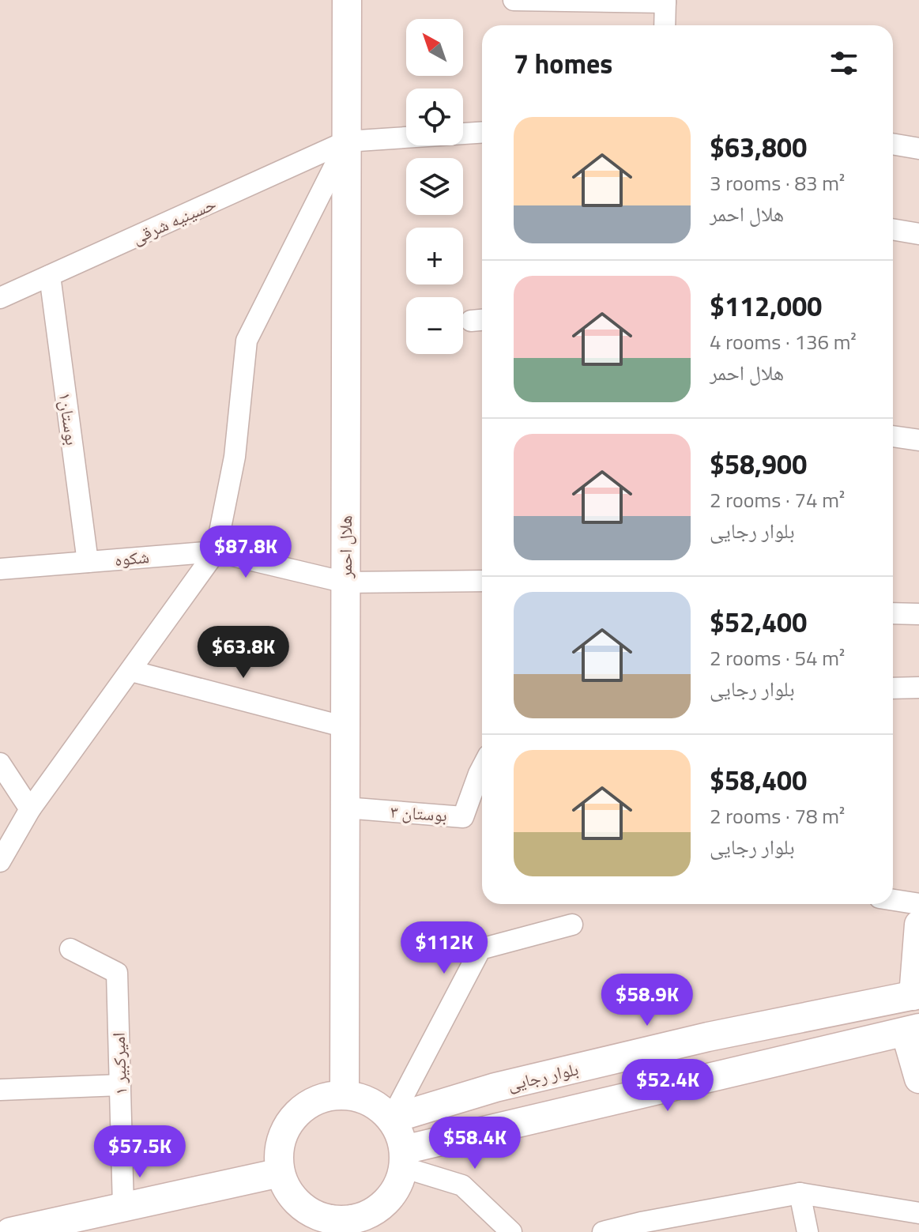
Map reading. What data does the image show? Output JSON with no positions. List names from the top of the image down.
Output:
{
  "streets": {
    "main road": ["هلال احمر", "بلوار رجایی"],
    "street": [
      "حسینیه شرقی",
      "بوستان۱",
      "شکوه",
      "بوستان ٣",
      "امیرکبیر ۱"
    ]
  },
  "crossings": [
    ["حسینیه شرقی", "بوستان۱"],
    ["حسینیه شرقی", "هلال احمر"],
    ["بوستان۱", "شکوه"],
    ["هلال احمر", "شکوه"],
    ["هلال احمر", "بوستان ٣"],
    ["هلال احمر", "بلوار رجایی"]
  ],
  "north": "top left",
  "page": {
    "map_buttons": ["+", "−"],
    "heading": "7 homes",
    "list": [
      {
        "name": "$63,800",
        "note": "3 rooms · 83 m² · هلال احمر"
      },
      {
        "name": "$112,000",
        "note": "4 rooms · 136 m² · هلال احمر"
      },
      {
        "name": "$58,900",
        "note": "2 rooms · 74 m² · بلوار رجایی"
      },
      {
        "name": "$52,400",
        "note": "2 rooms · 54 m² · بلوار رجایی"
      },
      {
        "name": "$58,400",
        "note": "2 rooms · 78 m² · بلوار رجایی"
      }
    ],
    "price": [
      "$87.8K",
      "$63.8K",
      "$112K",
      "$58.9K",
      "$52.4K",
      "$58.4K",
      "$57.5K"
    ]
  }
}
